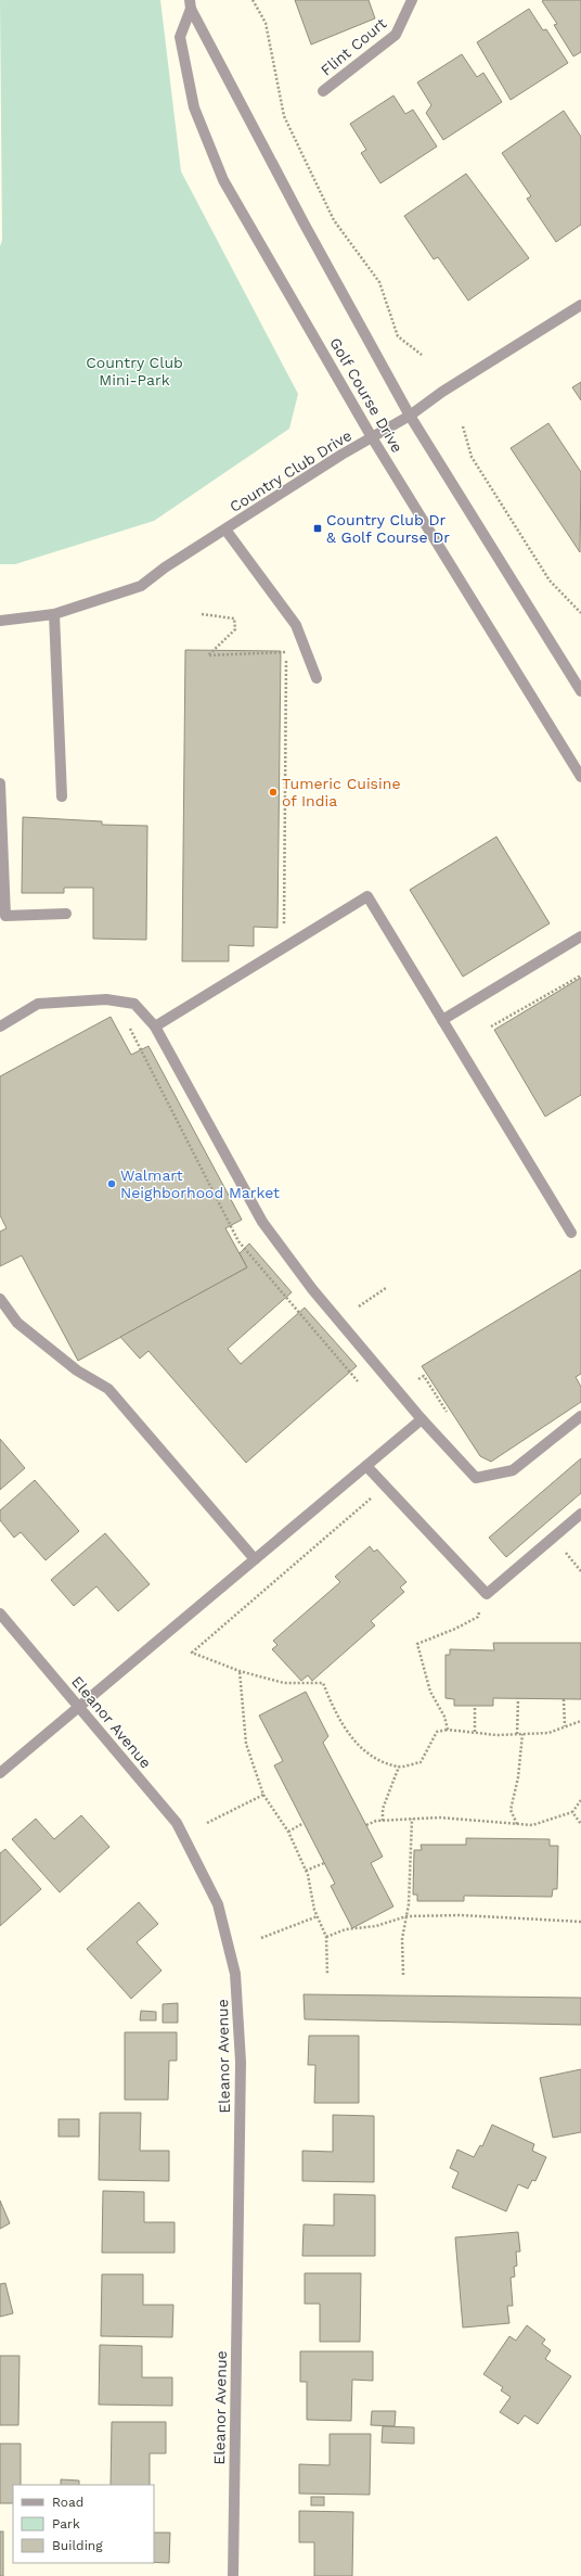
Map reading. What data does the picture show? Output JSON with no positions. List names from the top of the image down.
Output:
{
  "streets": {
    "street": [
      "Flint Court",
      "Golf Course Drive",
      "Country Club Drive",
      "Eleanor Avenue"
    ]
  },
  "crossings": [
    ["Golf Course Drive", "Country Club Drive"]
  ],
  "parks": ["Country Club Mini-Park"],
  "places": {
    "transit": ["Country Club Dr & Golf Course Dr"],
    "other": ["Tumeric Cuisine of India", "Walmart Neighborhood Market"]
  },
  "legend": ["Road", "Park", "Building"]
}
